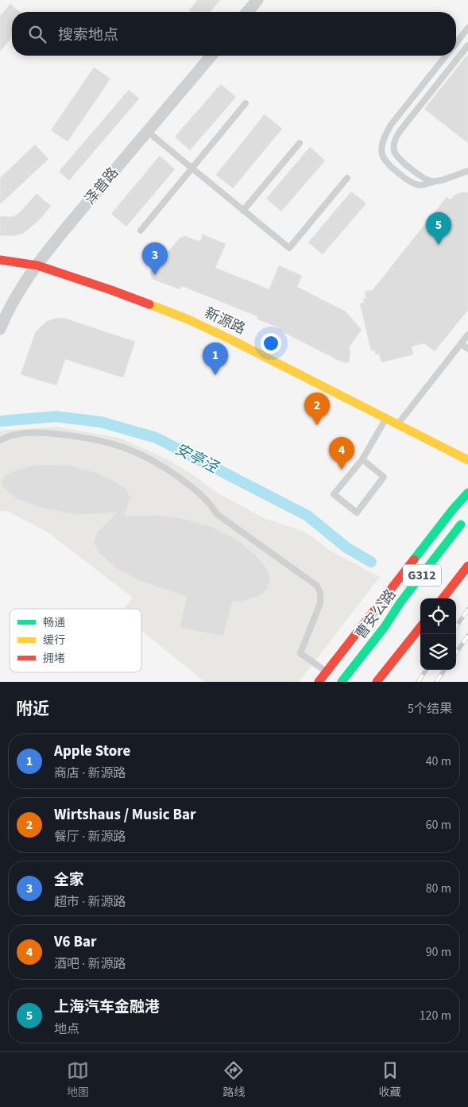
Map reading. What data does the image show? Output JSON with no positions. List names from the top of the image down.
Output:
{
  "streets": {
    "main road": ["新源路", "G312", "曹安公路"],
    "street": ["泽普路"]
  },
  "crossings": [
    ["泽普路", "新源路"]
  ],
  "water": ["安亭泾"],
  "legend": ["畅通", "缓行", "拥堵"],
  "page": {
    "search": "搜索地点",
    "pins": [
      "5",
      "3",
      "1",
      "2",
      "4"
    ],
    "heading": ["附近", "5个结果"],
    "list": [
      {
        "mark": "1",
        "name": "Apple Store",
        "note": "商店 · 新源路",
        "value": "40 m"
      },
      {
        "mark": "2",
        "name": "Wirtshaus / Music Bar",
        "note": "餐厅 · 新源路",
        "value": "60 m"
      },
      {
        "mark": "3",
        "name": "全家",
        "note": "超市 · 新源路",
        "value": "80 m"
      },
      {
        "mark": "4",
        "name": "V6 Bar",
        "note": "酒吧 · 新源路",
        "value": "90 m"
      },
      {
        "mark": "5",
        "name": "上海汽车金融港",
        "note": "地点",
        "value": "120 m"
      }
    ],
    "nav": ["地图", "路线", "收藏"]
  }
}
